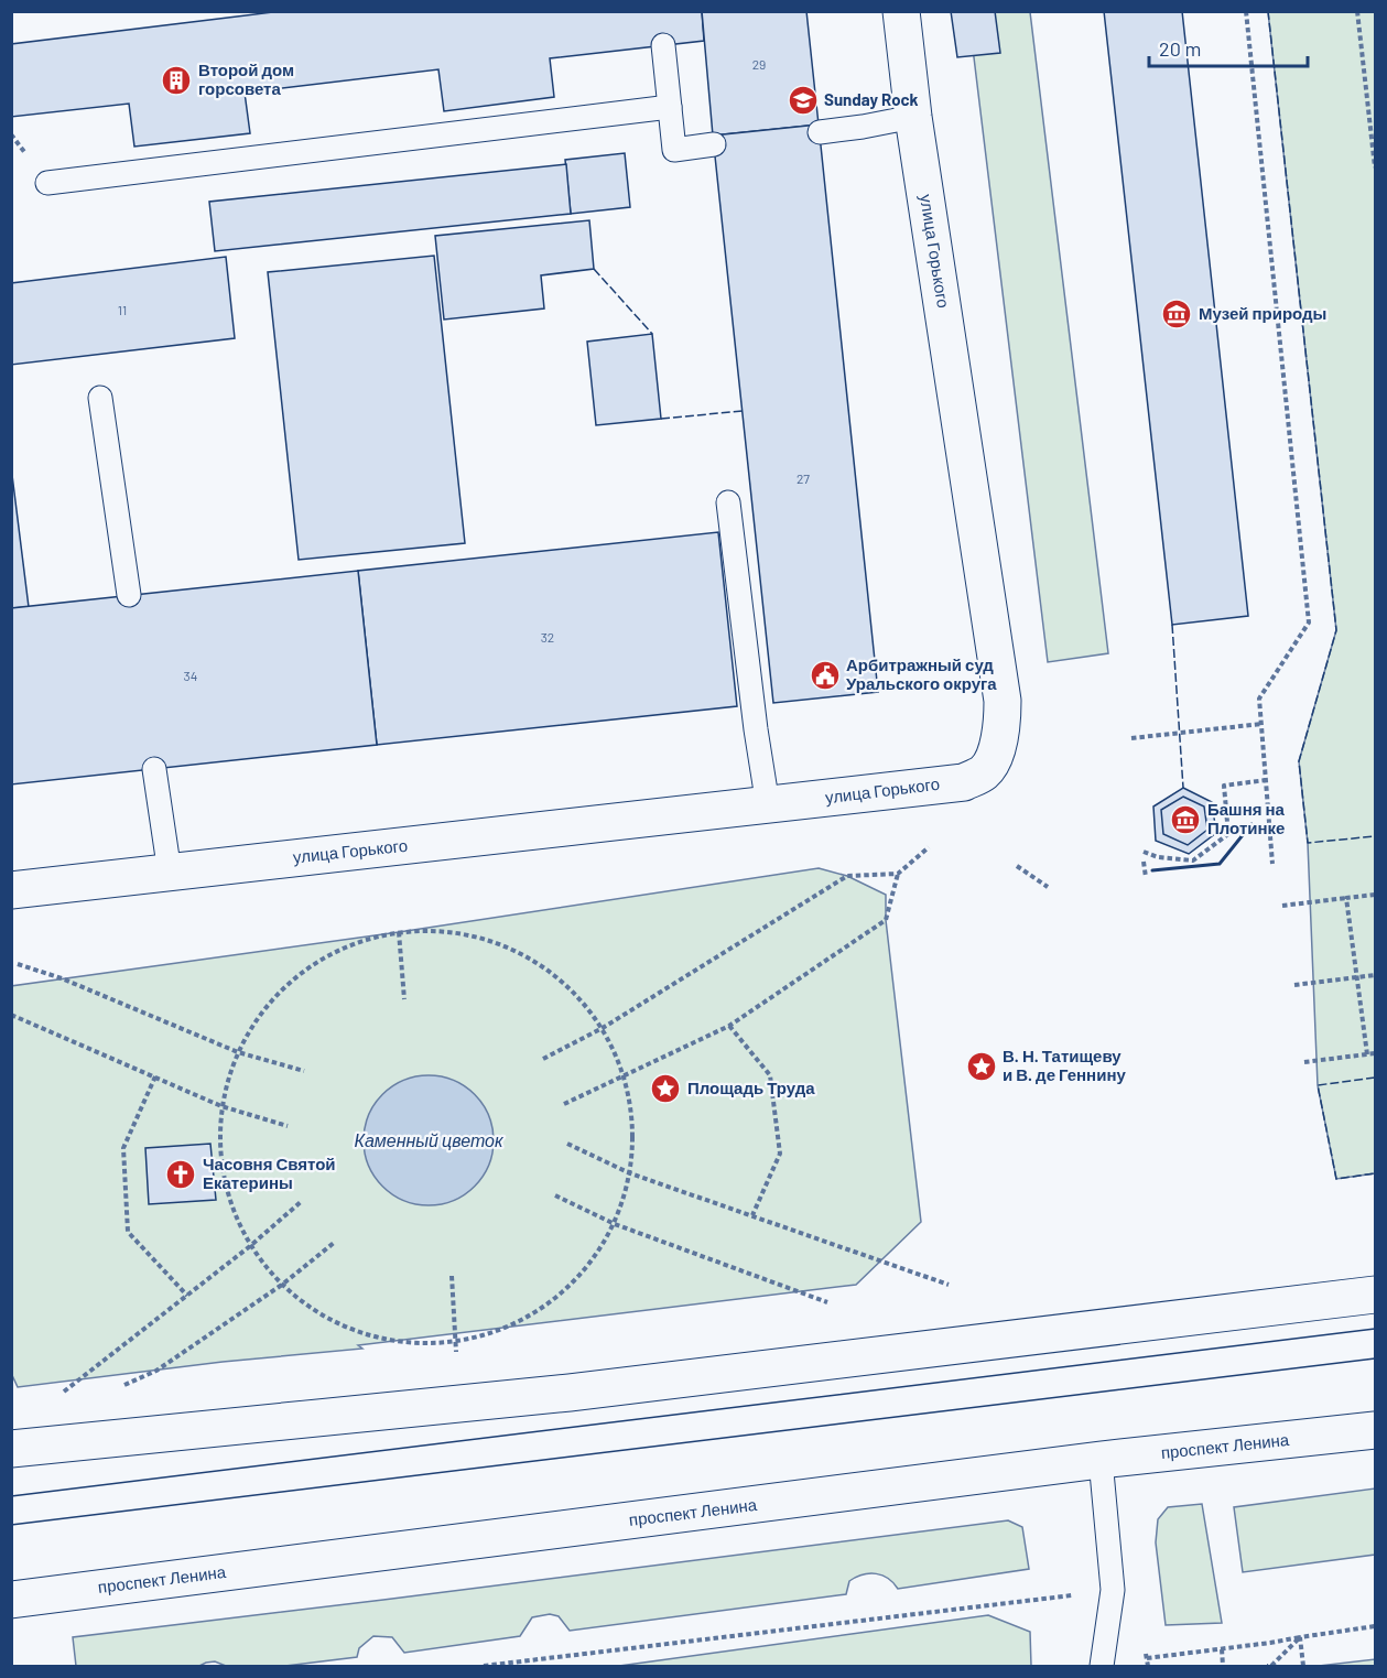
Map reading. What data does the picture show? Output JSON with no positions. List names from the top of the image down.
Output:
{
  "streets": {
    "main road": ["улица Горького", "проспект Ленина"]
  },
  "water": ["Каменный цветок"],
  "places": {
    "building": ["Второй дом горсовета"],
    "school or university": ["Sunday Rock"],
    "museum": ["Музей природы", "Башня на Плотинке"],
    "public building": ["Арбитражный суд Уральского округа"],
    "place": ["В. Н. Татищеву и В. де Геннину", "Площадь Труда"],
    "church": ["Часовня Святой Екатерины"]
  },
  "house_numbers": [
    "29",
    "11",
    "27",
    "32",
    "34"
  ],
  "scale_bar": "20 m"
}
